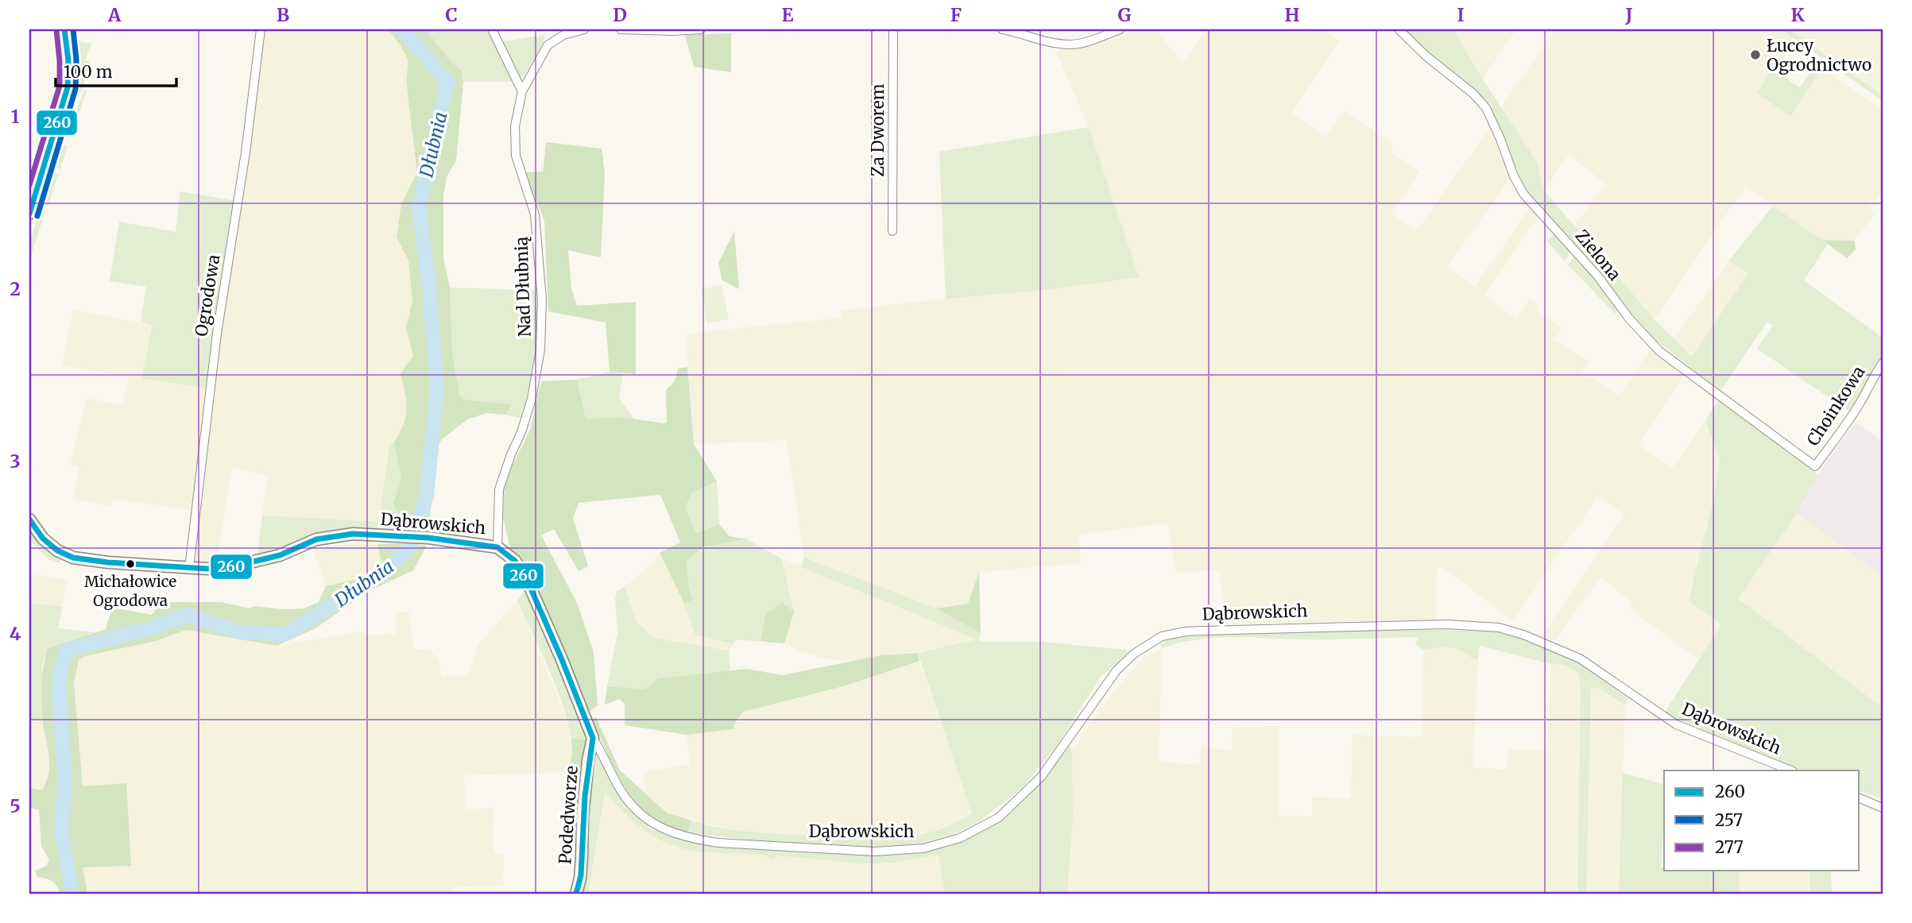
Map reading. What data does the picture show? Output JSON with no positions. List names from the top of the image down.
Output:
{
  "streets": {
    "street": [
      "Za Dworem",
      "Zielona",
      "Nad Dłubnią",
      "Ogrodowa",
      "Choinkowa",
      "Dąbrowskich",
      "Podedworze"
    ]
  },
  "crossings": [
    ["Zielona", "Choinkowa"],
    ["Nad Dłubnią", "Dąbrowskich"],
    ["Ogrodowa", "Dąbrowskich"],
    ["Dąbrowskich", "Podedworze"]
  ],
  "water": ["Dłubnia"],
  "places": ["Łuccy Ogrodnictwo", "Michałowice Ogrodowa"],
  "lines": ["transit line 260", "transit line 257", "transit line 277"],
  "legend": ["260", "257", "277"],
  "scale_bar": "100 m",
  "grid": {
    "columns": [
      "A",
      "B",
      "C",
      "D",
      "E",
      "F",
      "G",
      "H",
      "I",
      "J",
      "K"
    ],
    "rows": [
      "1",
      "2",
      "3",
      "4",
      "5"
    ]
  }
}
